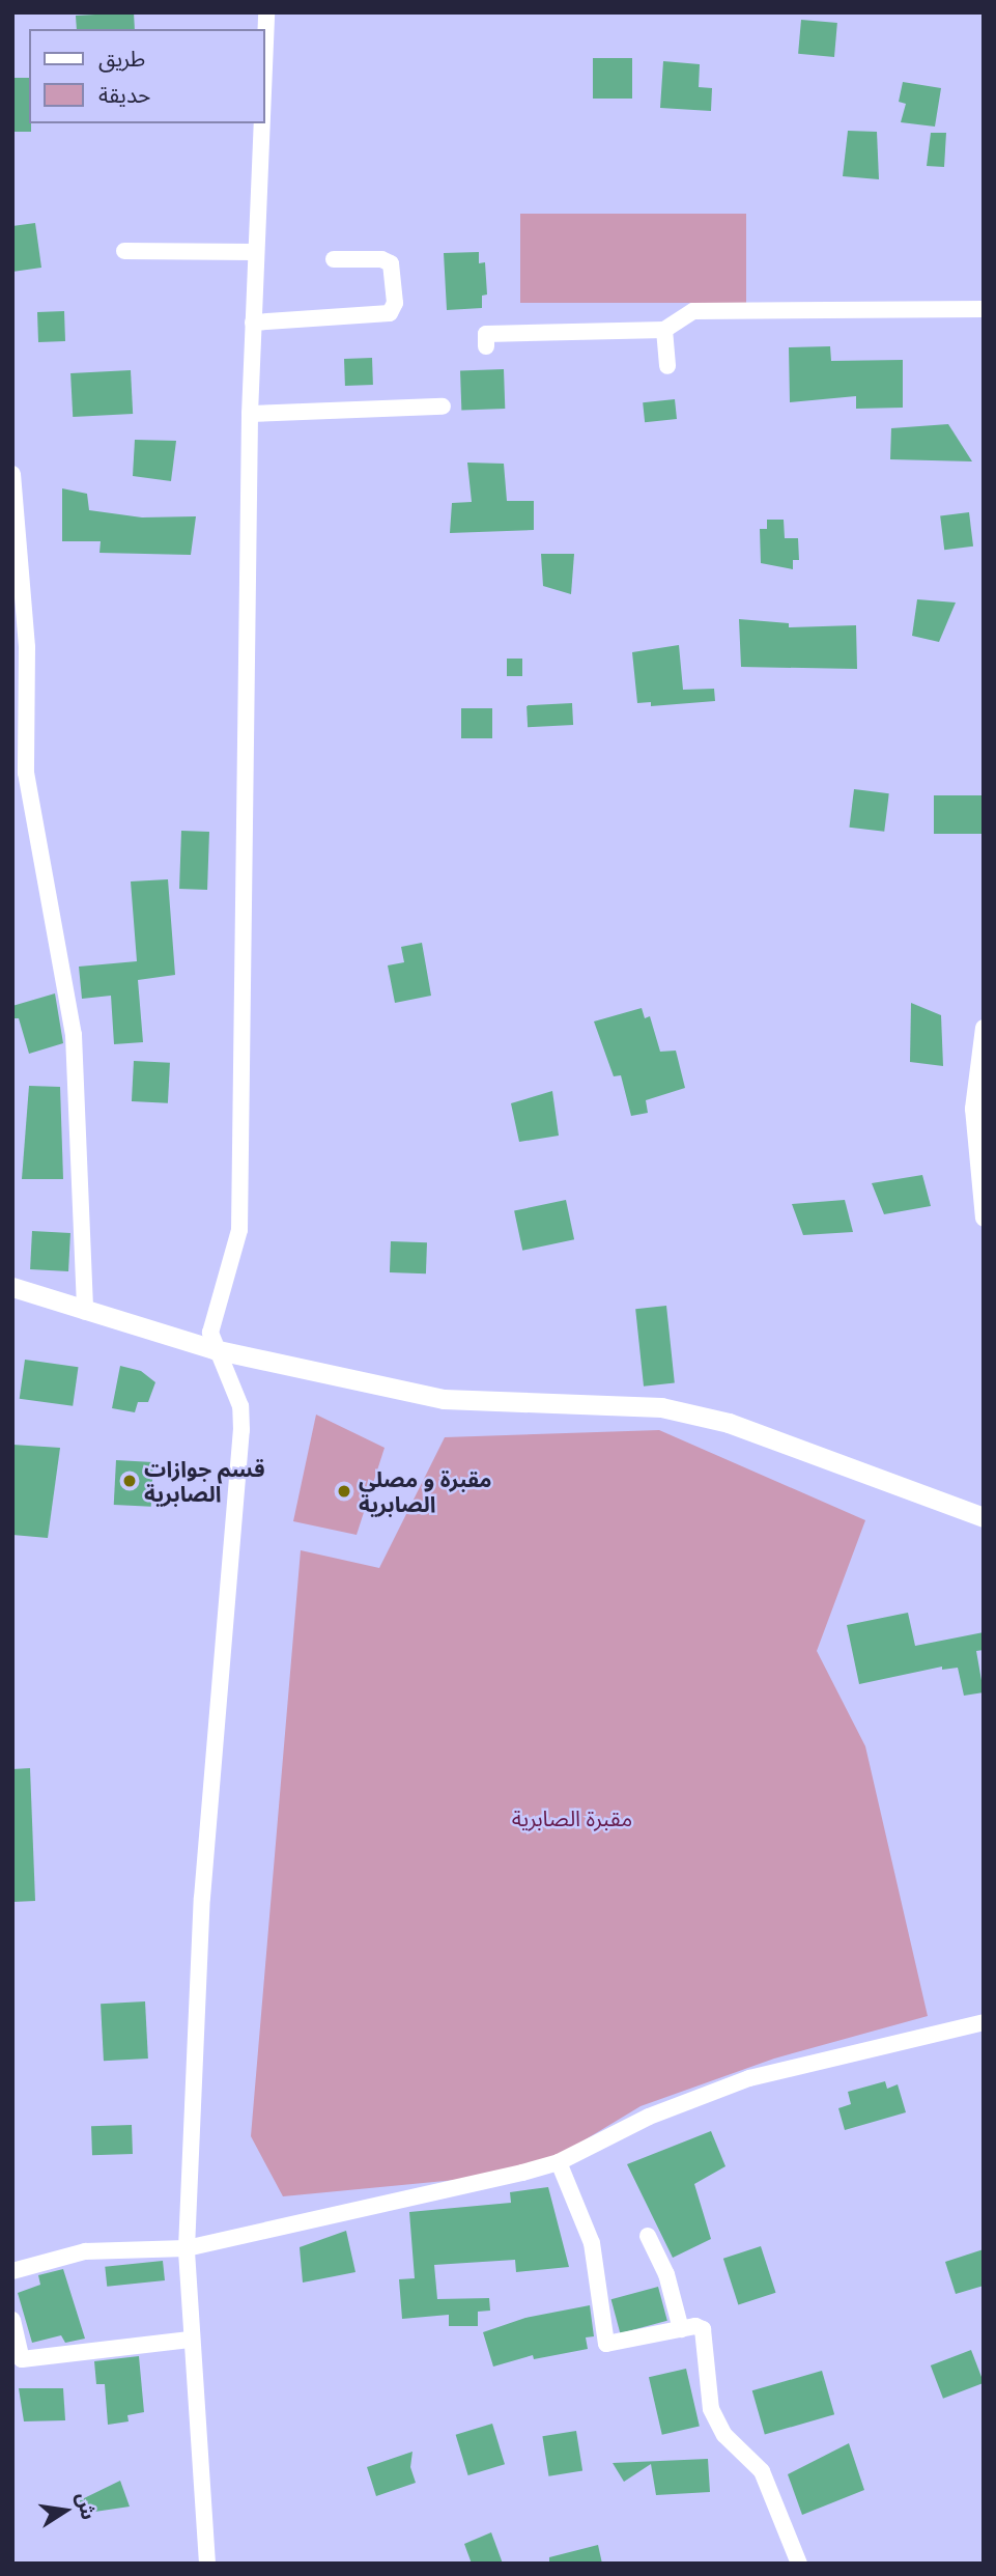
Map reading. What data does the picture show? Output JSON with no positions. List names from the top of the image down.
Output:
{
  "parks": ["مقبرة الصابرية"],
  "places": ["قسم جوازات الصابرية", "مقبرة و مصلى الصابرية"],
  "legend": ["طريق", "حديقة"],
  "north": "right"
}
